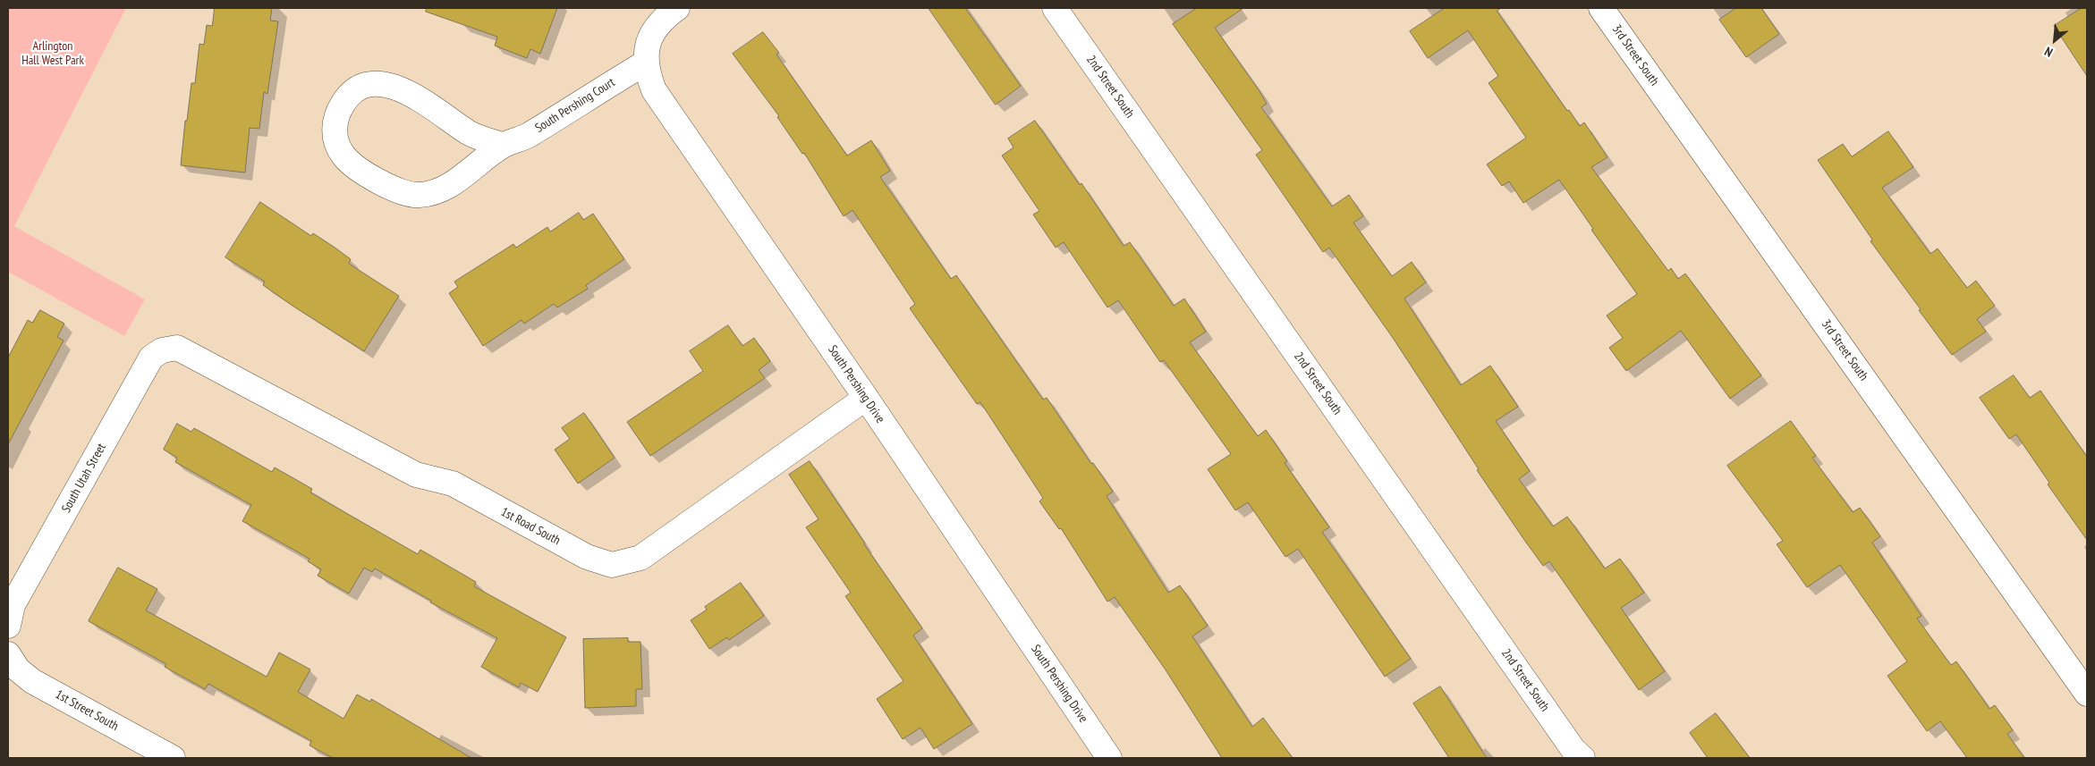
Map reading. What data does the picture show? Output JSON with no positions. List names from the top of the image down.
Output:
{
  "streets": {
    "street": [
      "3rd Street South",
      "2nd Street South",
      "South Pershing Court",
      "South Pershing Drive",
      "South Utah Street",
      "1st Road South",
      "1st Street South"
    ]
  },
  "crossings": [
    ["South Pershing Court", "South Pershing Drive"],
    ["South Pershing Drive", "1st Road South"],
    ["South Utah Street", "1st Road South"]
  ],
  "parks": ["Arlington Hall West Park"],
  "north": "bottom left"
}
